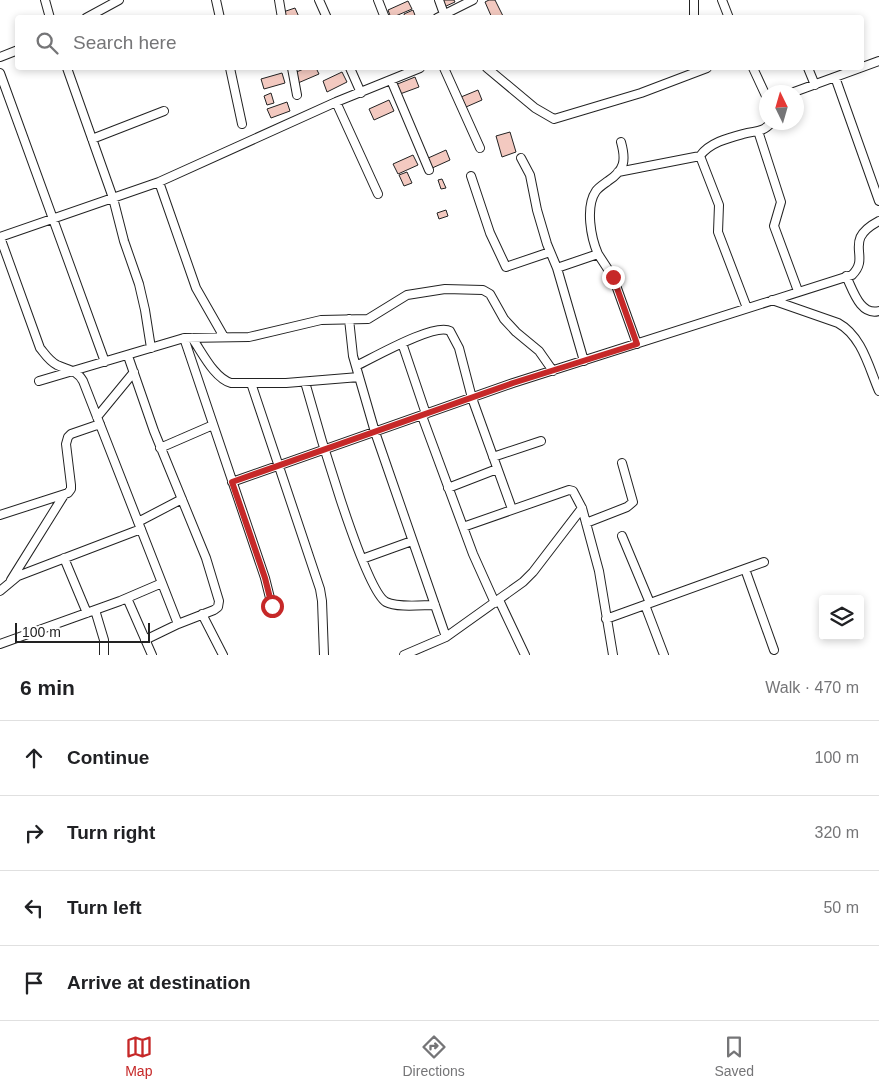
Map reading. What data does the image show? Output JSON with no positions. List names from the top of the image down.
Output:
{
  "scale_bar": "100 m",
  "north": "top",
  "page": {
    "search": "Search here",
    "scale": "100 m",
    "heading": ["6 min", "Walk · 470 m"],
    "list": [
      ["Continue", "100 m"],
      ["Turn right", "320 m"],
      ["Turn left", "50 m"],
      "Arrive at destination"
    ],
    "nav": ["Map", "Directions", "Saved"]
  }
}
